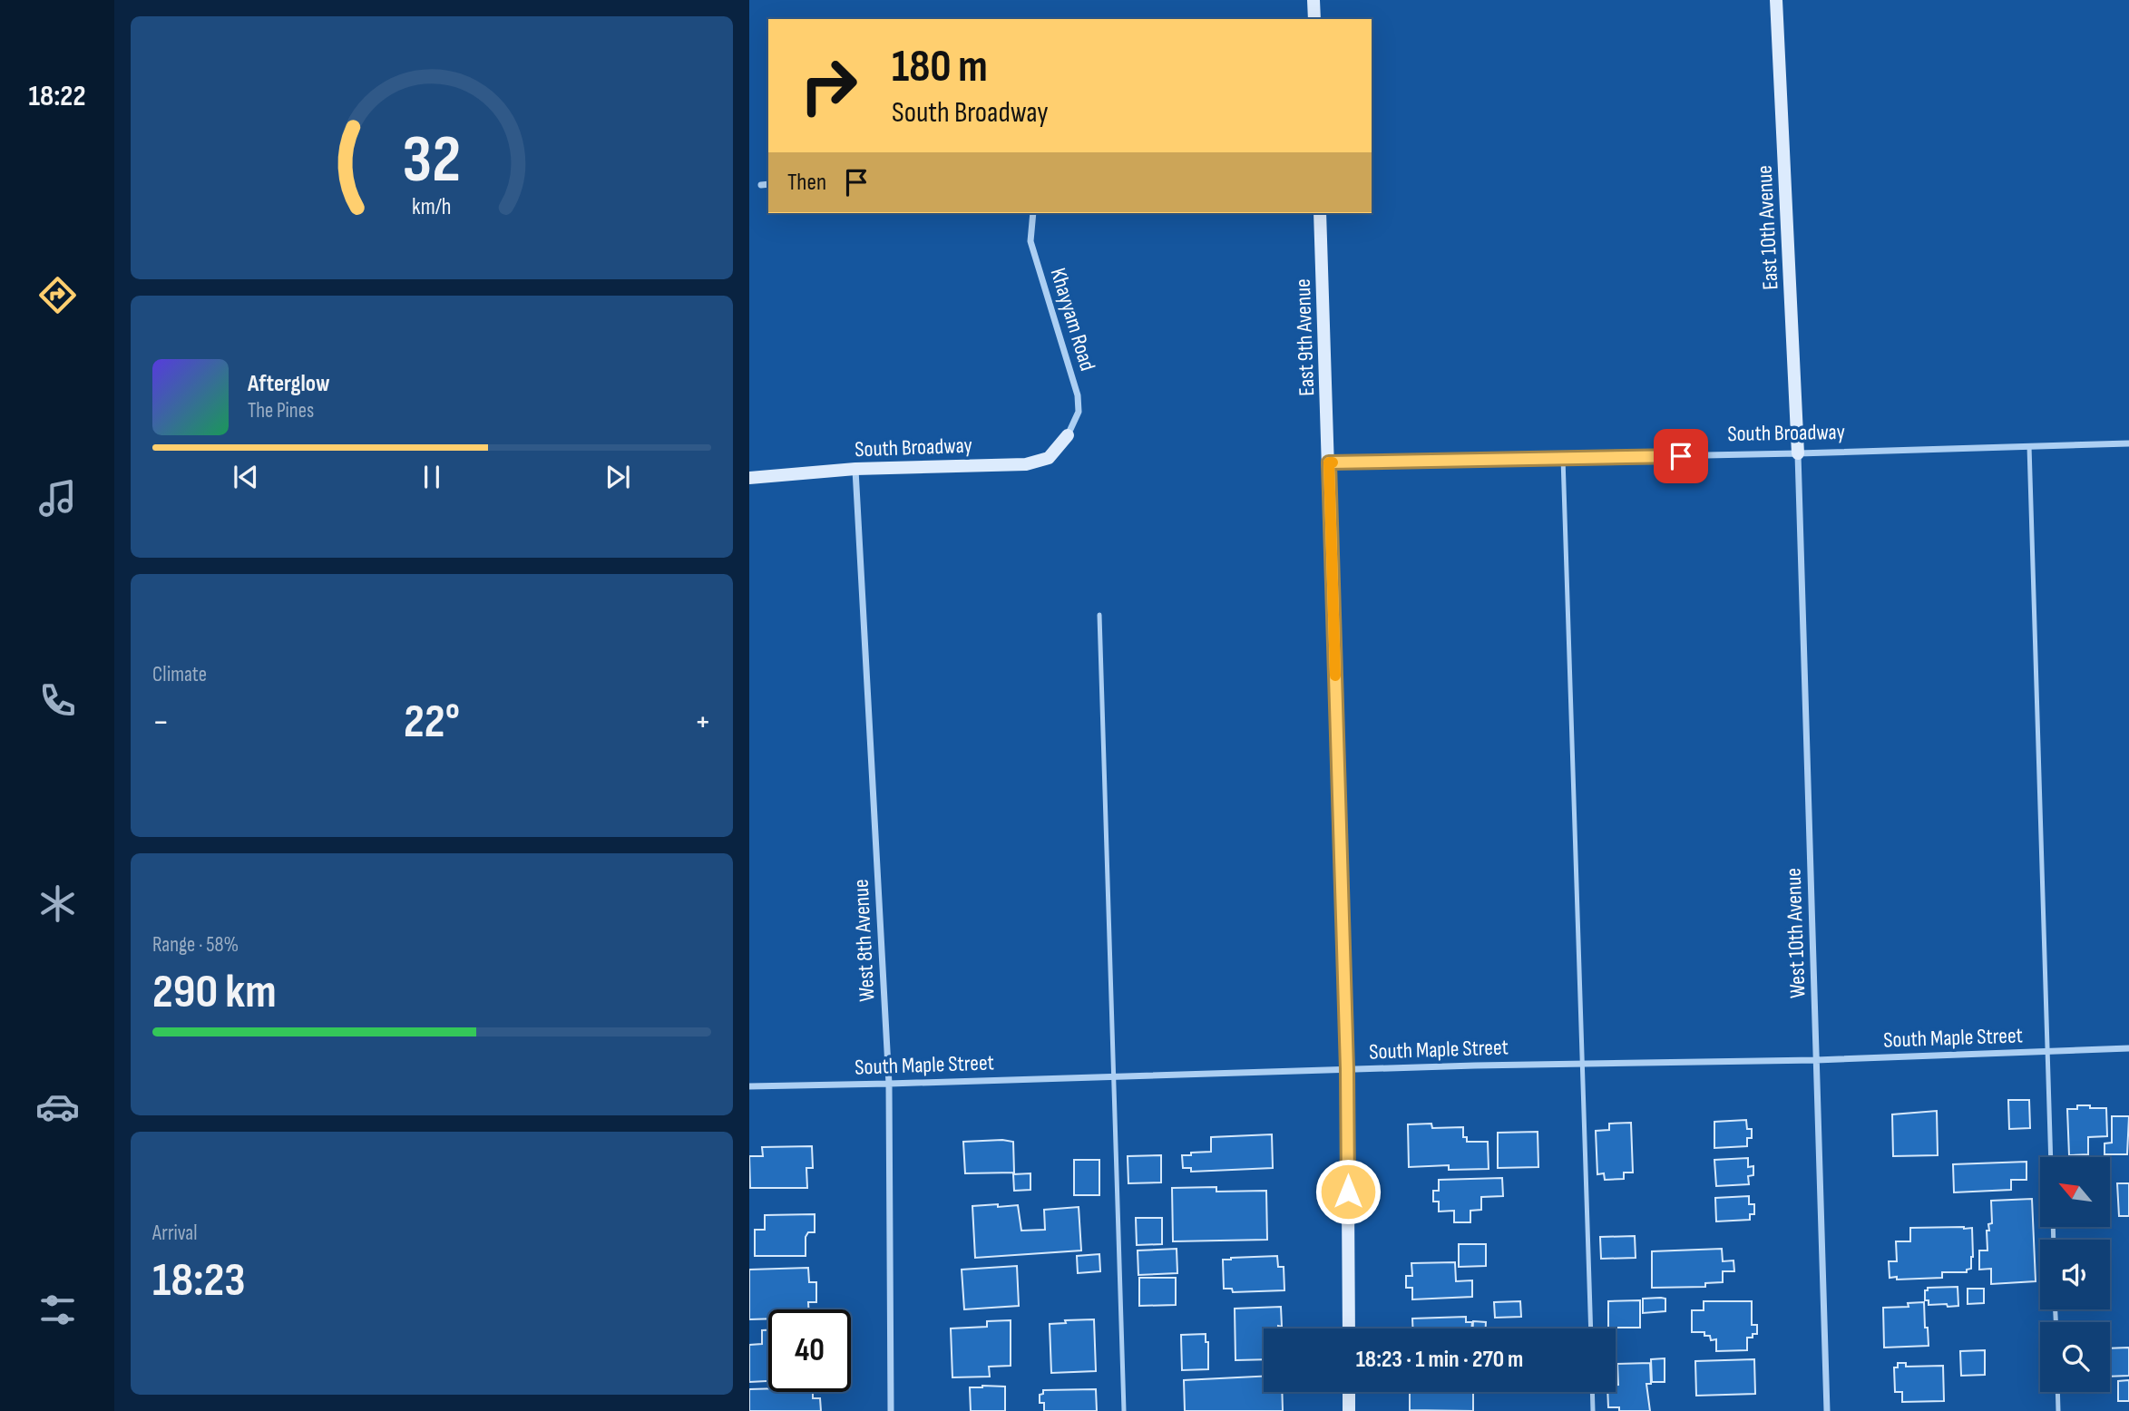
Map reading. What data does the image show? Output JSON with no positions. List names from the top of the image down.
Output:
{
  "streets": {
    "street": [
      "East 10th Avenue",
      "Khayyam Road",
      "East 9th Avenue",
      "South Broadway",
      "West 10th Avenue",
      "West 8th Avenue",
      "South Maple Street"
    ]
  },
  "crossings": [
    ["East 10th Avenue", "South Broadway"],
    ["East 10th Avenue", "West 10th Avenue"],
    ["Khayyam Road", "South Broadway"],
    ["East 9th Avenue", "South Broadway"],
    ["East 9th Avenue", "South Maple Street"],
    ["South Broadway", "West 10th Avenue"],
    ["South Broadway", "West 8th Avenue"],
    ["West 10th Avenue", "South Maple Street"],
    ["West 8th Avenue", "South Maple Street"]
  ],
  "north": "top left",
  "page": {
    "tabs": "18:22",
    "turn": ["180 m", "South Broadway"],
    "then": "Then",
    "song": ["Afterglow", "The Pines"],
    "tile": [
      "Climate",
      ["Range · 58%", "290 km"],
      ["Arrival", "18:23"]
    ],
    "heat": ["−", "22°", "+"],
    "limit": "40",
    "trip": "18:23 · 1 min · 270 m",
    "gauge": ["32", "km/h"]
  }
}
